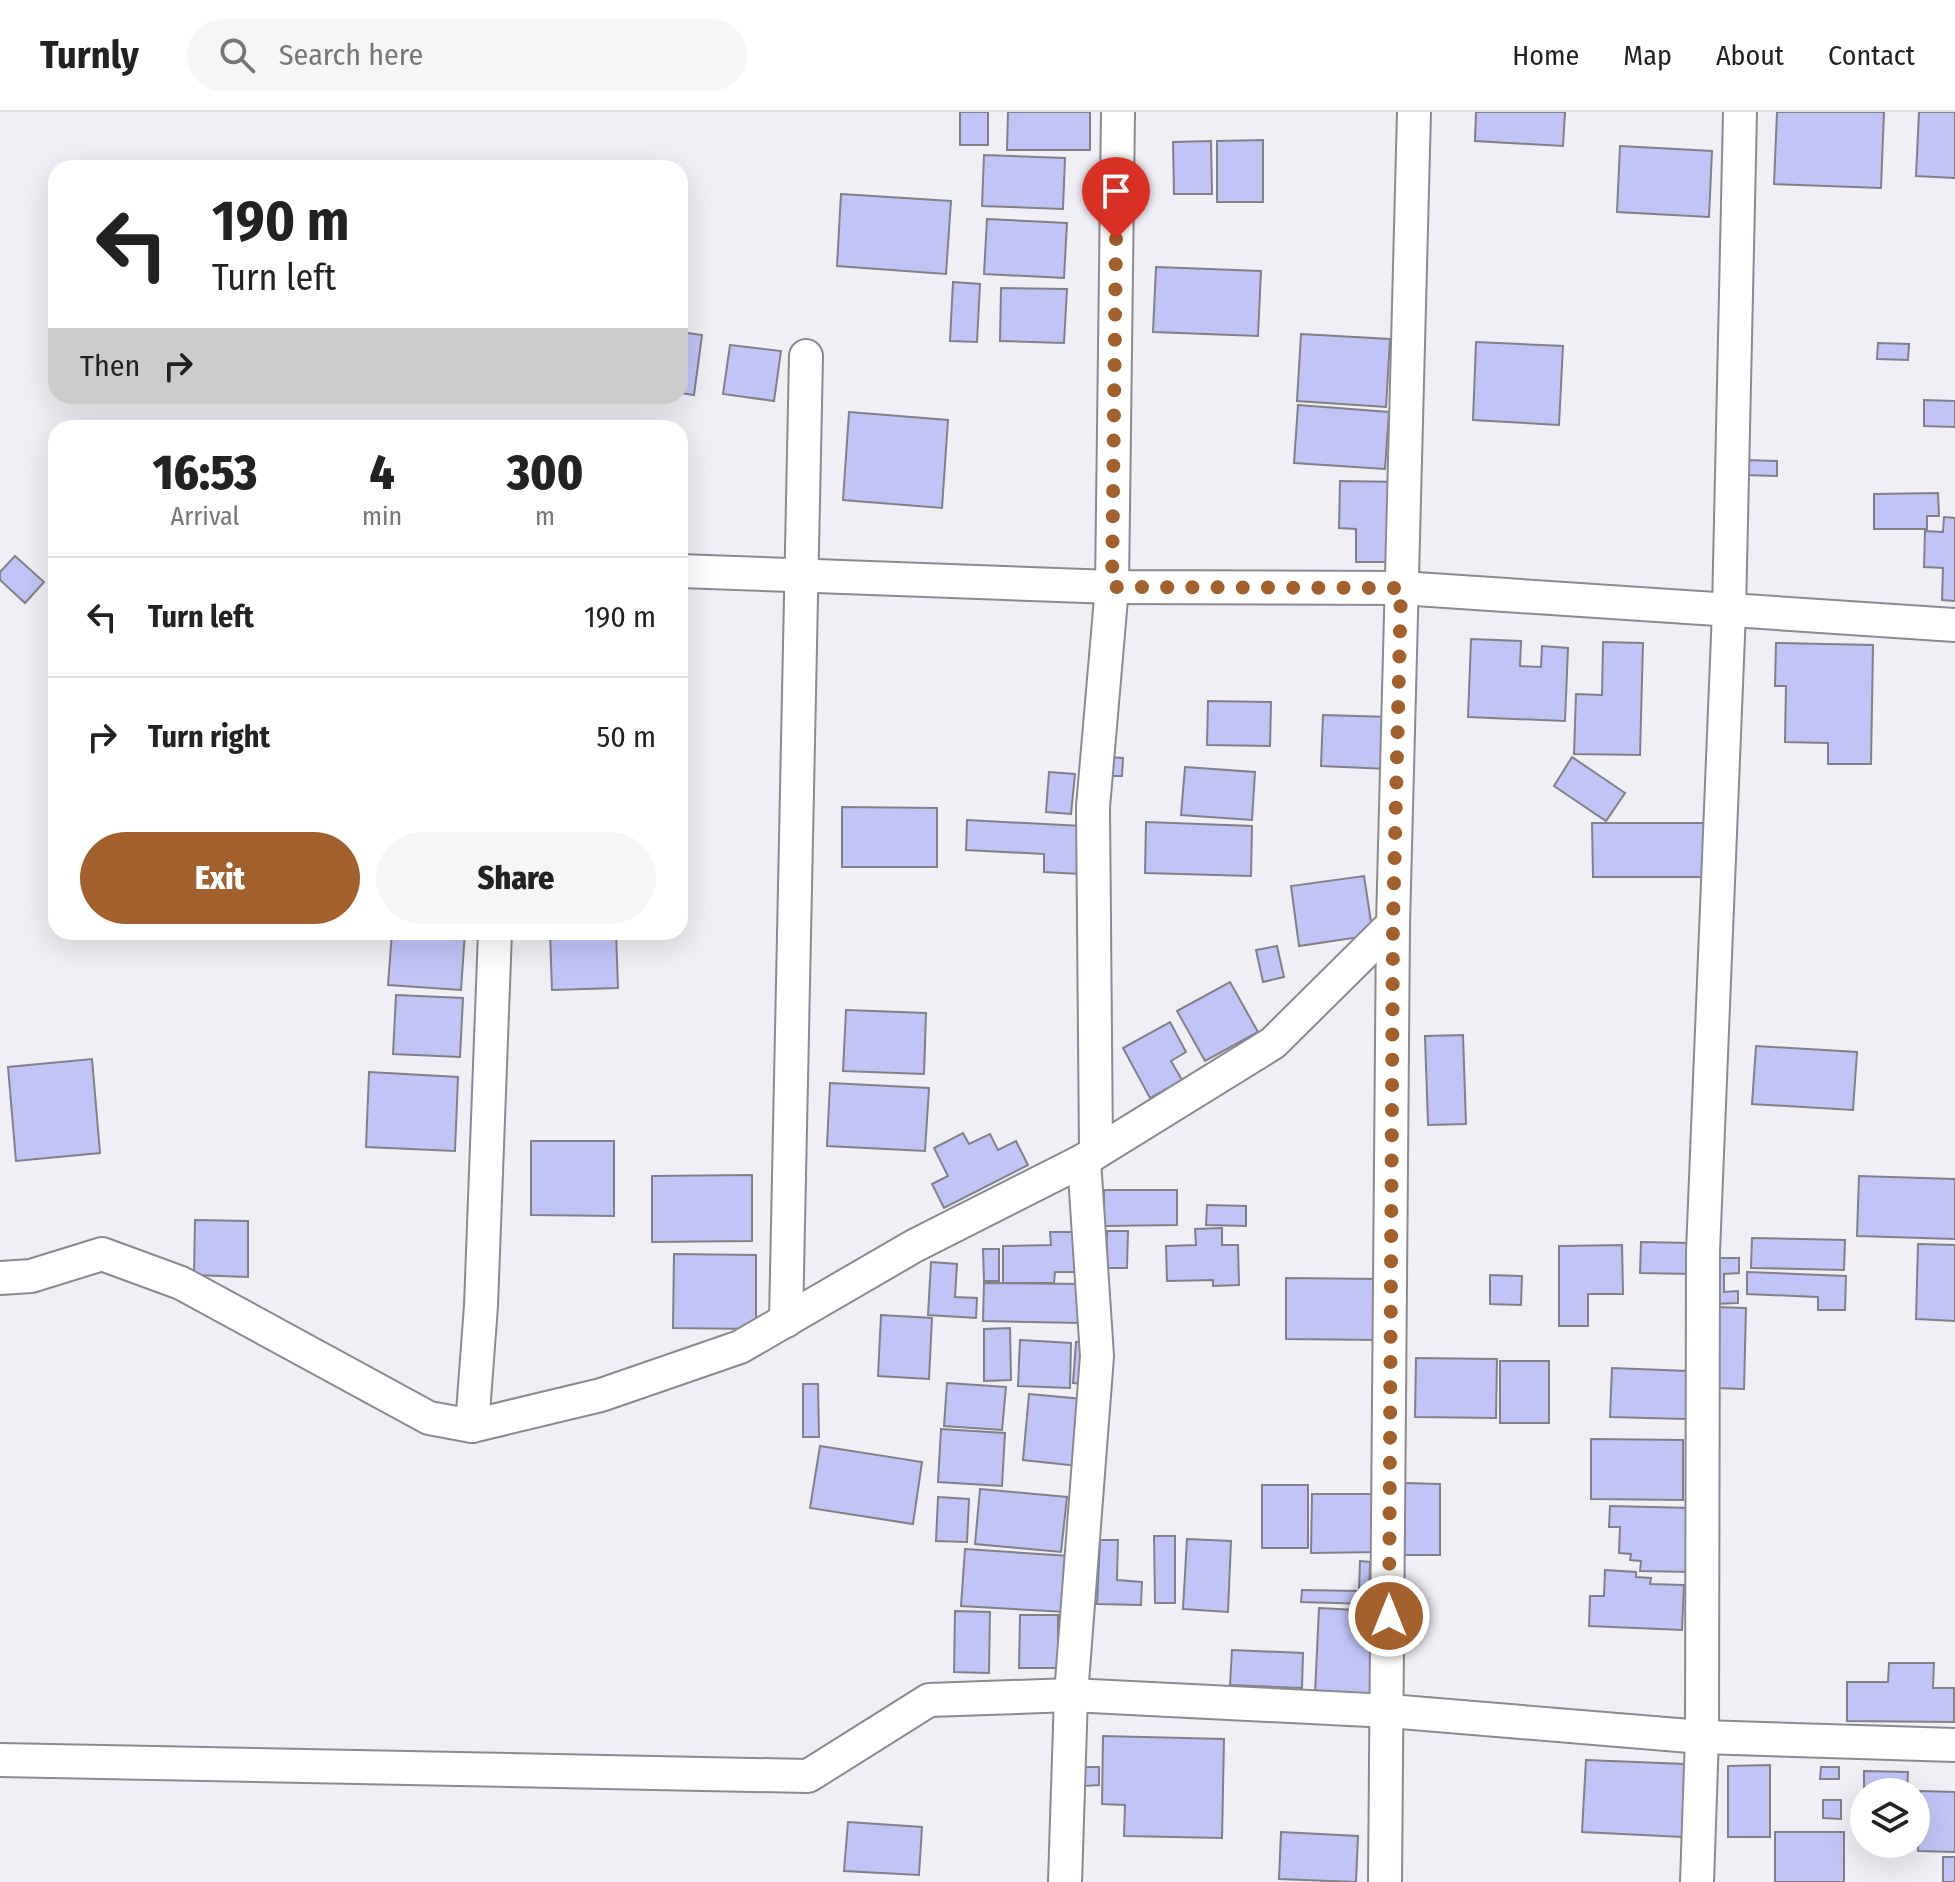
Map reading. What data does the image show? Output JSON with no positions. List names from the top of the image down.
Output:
{
  "page": {
    "header": "Turnly",
    "search": "Search here",
    "nav": [
      "Home",
      "Map",
      "About",
      "Contact"
    ],
    "turn": ["190 m", "Turn left"],
    "then": "Then",
    "eta": [
      "16:53",
      "Arrival",
      "4",
      "min",
      "300",
      "m"
    ],
    "list": [
      {
        "name": "Turn left",
        "value": "190 m"
      },
      {
        "name": "Turn right",
        "value": "50 m"
      }
    ],
    "buttons": ["Exit", "Share"]
  }
}
